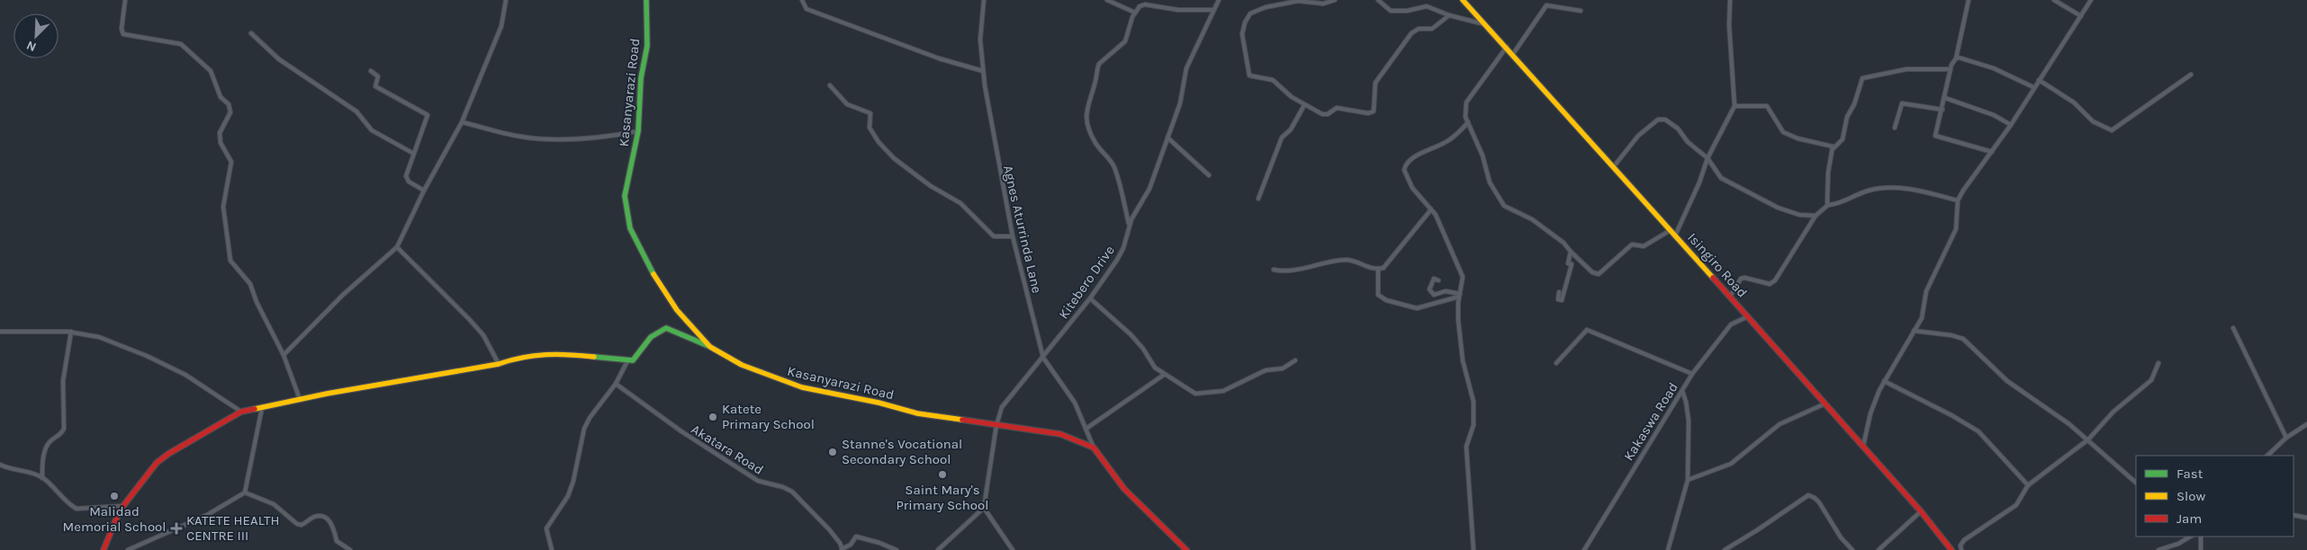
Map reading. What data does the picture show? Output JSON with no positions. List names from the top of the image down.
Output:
{
  "streets": {
    "street": [
      "Kasanyarazi Road",
      "Agnes Aturrinda Lane",
      "Isingiro Road",
      "Kitebero Drive",
      "Kakaswa Road",
      "Akatara Road"
    ]
  },
  "crossings": [
    ["Kasanyarazi Road", "Agnes Aturrinda Lane"],
    ["Kasanyarazi Road", "Kitebero Drive"],
    ["Agnes Aturrinda Lane", "Kitebero Drive"],
    ["Isingiro Road", "Kakaswa Road"]
  ],
  "places": {
    "other": [
      "Katete Primary School",
      "Stanne's Vocational Secondary School",
      "Saint Mary's Primary School",
      "Malidad Memorial School"
    ],
    "health": ["KATETE HEALTH CENTRE III"]
  },
  "legend": ["Fast", "Slow", "Jam"],
  "north": "bottom left"
}
